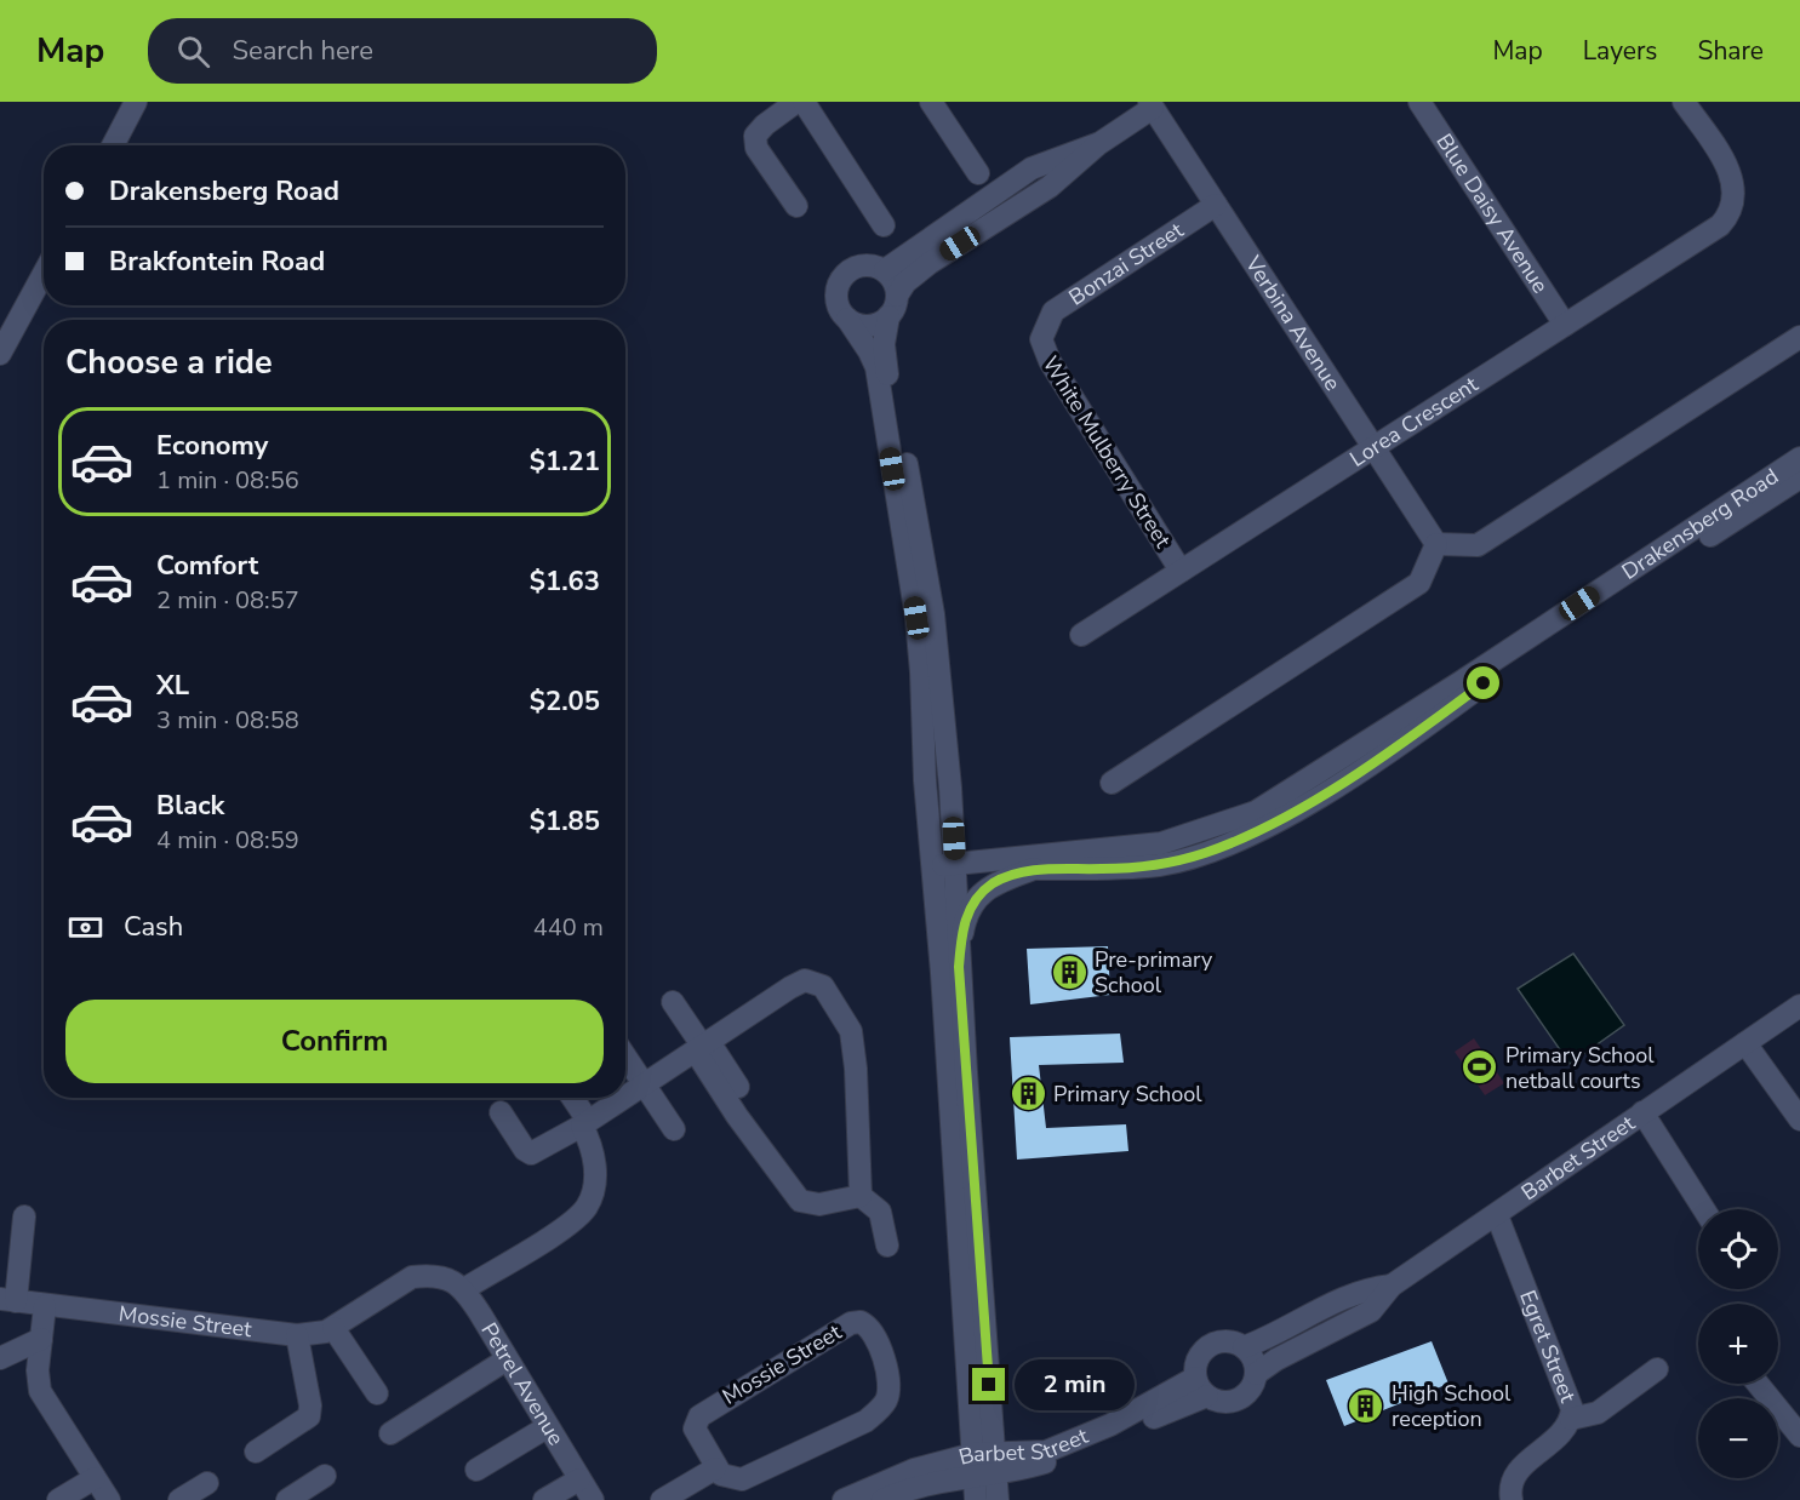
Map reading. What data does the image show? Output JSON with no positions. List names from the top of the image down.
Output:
{
  "streets": {
    "street": [
      "Blue Daisy Avenue",
      "Bonzai Street",
      "Verbina Avenue",
      "Lorea Crescent",
      "White Mulberry Street",
      "Drakensberg Road",
      "Barbet Street",
      "Mossie Street",
      "Egret Street",
      "Petrel Avenue"
    ]
  },
  "crossings": [
    ["Blue Daisy Avenue", "Lorea Crescent"],
    ["Bonzai Street", "Verbina Avenue"],
    ["Bonzai Street", "White Mulberry Street"],
    ["Verbina Avenue", "Lorea Crescent"],
    ["Lorea Crescent", "White Mulberry Street"],
    ["Barbet Street", "Egret Street"],
    ["Mossie Street", "Petrel Avenue"]
  ],
  "places": {
    "building": ["Pre-primary School", "Primary School", "High School reception"],
    "sports": ["Primary School netball courts"]
  },
  "page": {
    "header": "Map",
    "search": "Search here",
    "nav": ["Map", "Layers", "Share"],
    "banner": ["Drakensberg Road", "Brakfontein Road"],
    "heading": "Choose a ride",
    "list": [
      {
        "name": "Economy",
        "note": "1 min · 08:56",
        "value": "$1.21"
      },
      {
        "name": "Comfort",
        "note": "2 min · 08:57",
        "value": "$1.63"
      },
      {
        "name": "XL",
        "note": "3 min · 08:58",
        "value": "$2.05"
      },
      {
        "name": "Black",
        "note": "4 min · 08:59",
        "value": "$1.85"
      }
    ],
    "pay": ["Cash", "440 m"],
    "buttons": "Confirm",
    "map_buttons": ["+", "−"],
    "bubble": "2 min"
  }
}
